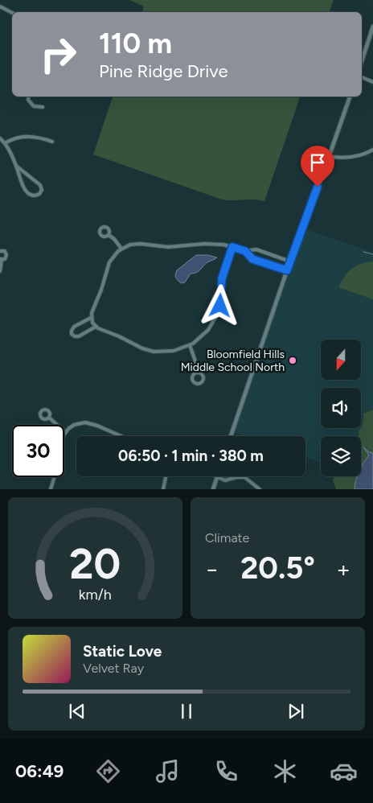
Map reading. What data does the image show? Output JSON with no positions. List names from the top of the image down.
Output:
{
  "places": ["Bloomfield Hills Middle School North"],
  "north": "bottom",
  "page": {
    "turn": ["110 m", "Pine Ridge Drive"],
    "limit": "30",
    "trip": "06:50 · 1 min · 380 m",
    "tile": "Climate",
    "heat": ["−", "20.5°", "+"],
    "song": ["Static Love", "Velvet Ray"],
    "tabs": "06:49",
    "gauge": ["20", "km/h"]
  }
}
